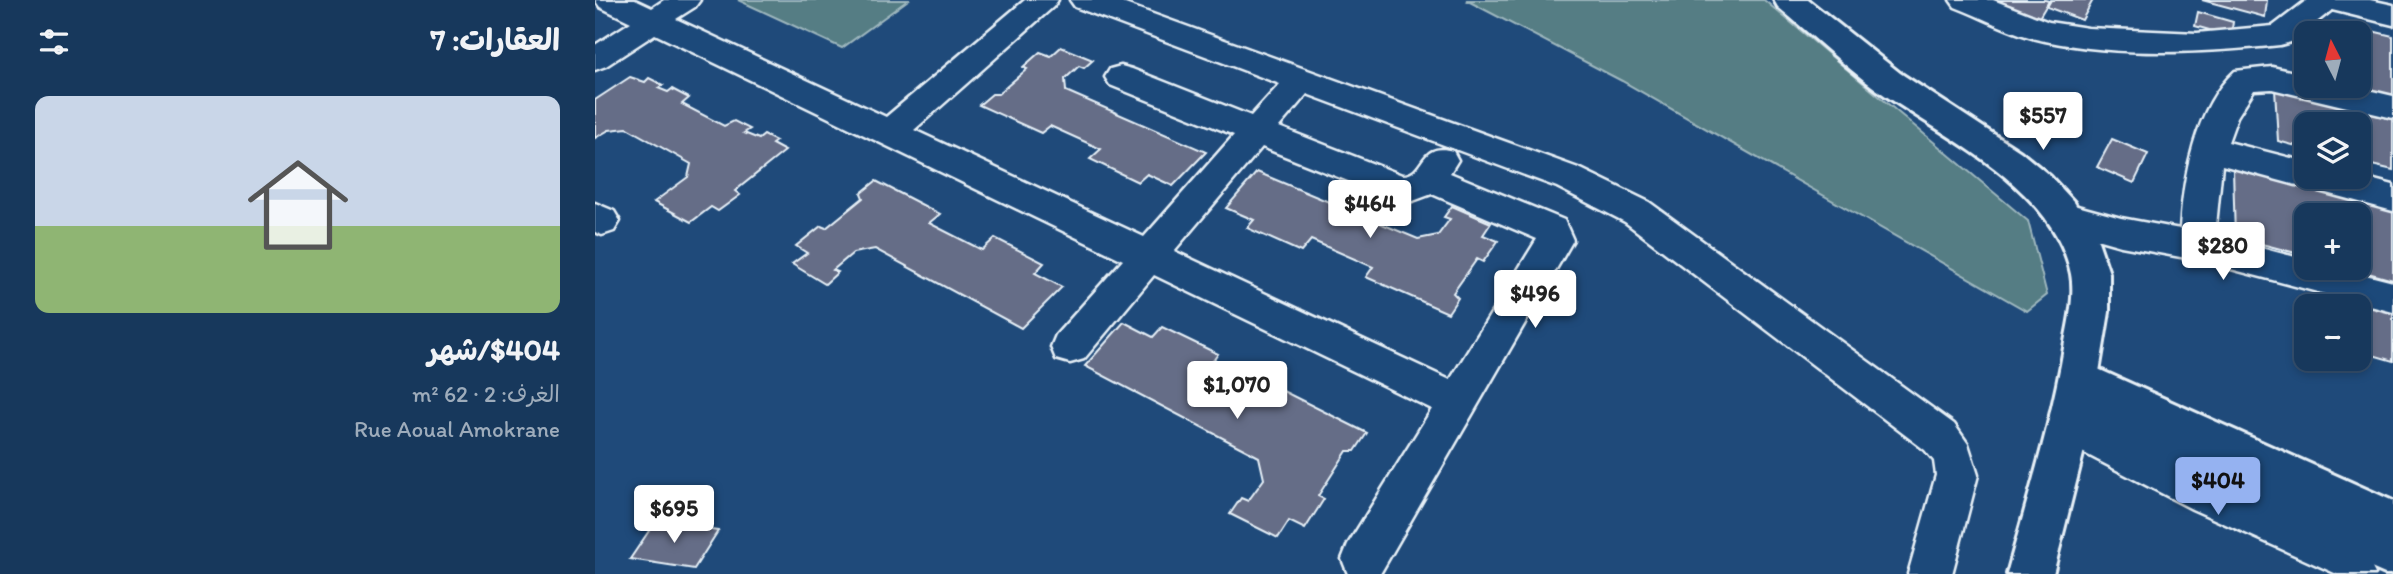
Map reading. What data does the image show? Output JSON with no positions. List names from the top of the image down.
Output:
{
  "north": "top",
  "page": {
    "heading": "العقارات: 7",
    "map_buttons": ["+", "−"],
    "list": [
      {
        "name": "$404/شهر",
        "note": "الغرف: 2 · 62 m² · Rue Aoual Amokrane"
      }
    ],
    "price": [
      "$557",
      "$464",
      "$280",
      "$496",
      "$1,070",
      "$404",
      "$695"
    ]
  }
}
